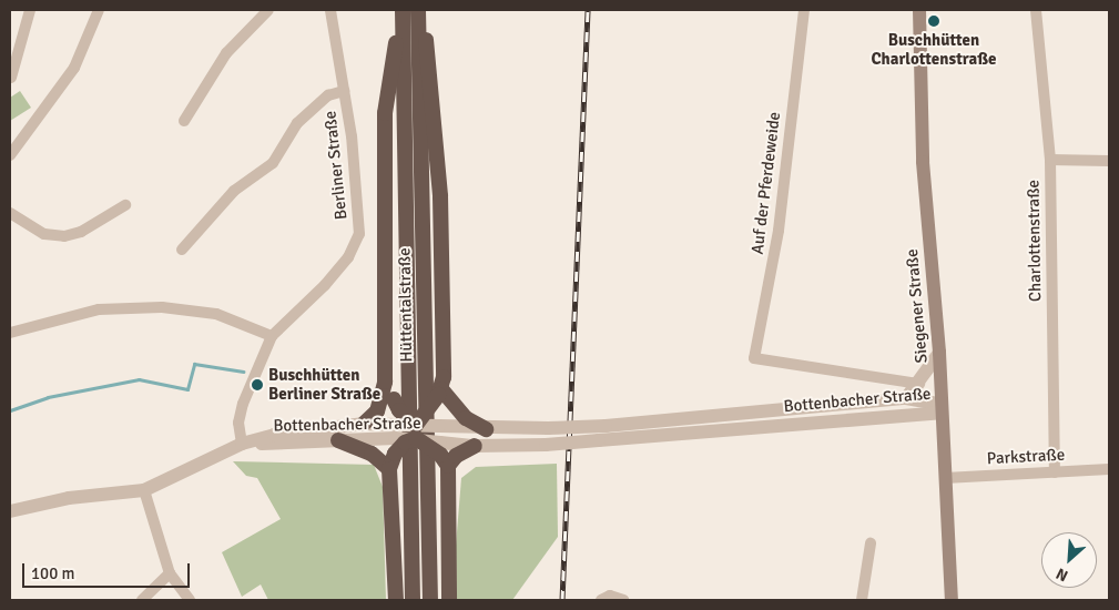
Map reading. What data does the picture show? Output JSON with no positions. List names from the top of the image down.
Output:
{
  "streets": {
    "highway": ["Hüttentalstraße"],
    "main road": ["Siegener Straße"],
    "street": [
      "Berliner Straße",
      "Auf der Pferdeweide",
      "Charlottenstraße",
      "Bottenbacher Straße",
      "Parkstraße"
    ]
  },
  "crossings": [
    ["Berliner Straße", "Bottenbacher Straße"],
    ["Charlottenstraße", "Parkstraße"],
    ["Siegener Straße", "Bottenbacher Straße"],
    ["Siegener Straße", "Parkstraße"]
  ],
  "places": ["Buschhütten Charlottenstraße", "Buschhütten Berliner Straße"],
  "scale_bar": "100 m",
  "north": "bottom left"
}
